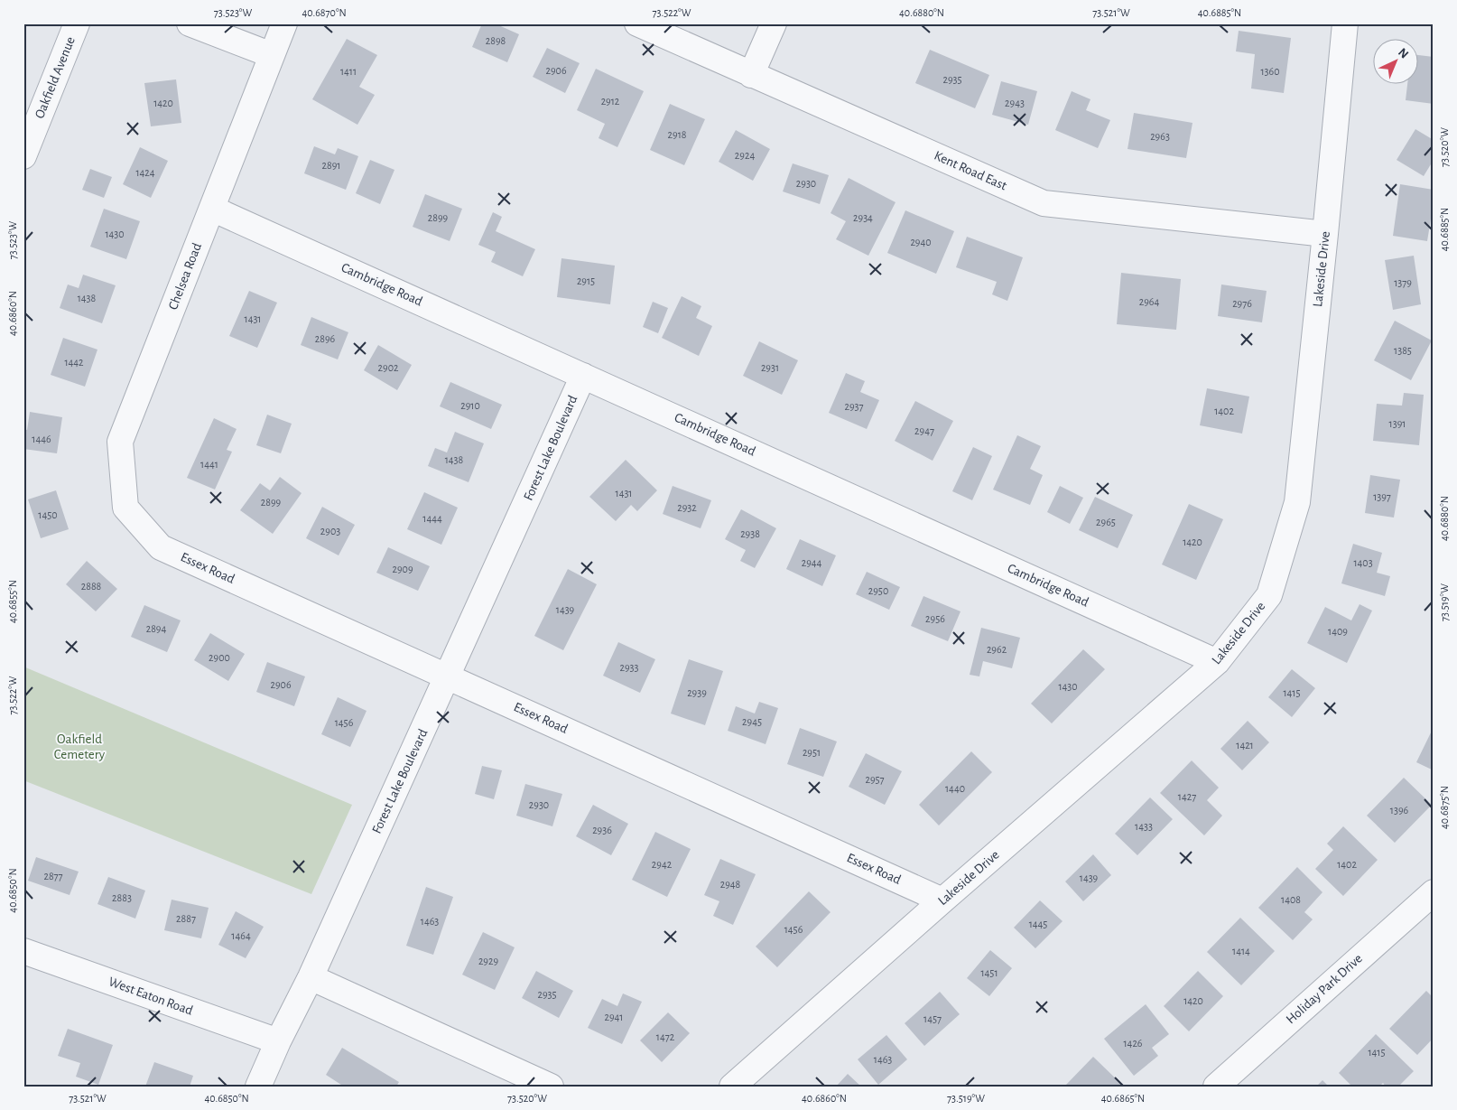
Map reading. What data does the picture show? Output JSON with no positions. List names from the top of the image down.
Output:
{
  "streets": {
    "street": [
      "Oakfield Avenue",
      "Kent Road East",
      "Lakeside Drive",
      "Chelsea Road",
      "Cambridge Road",
      "Forest Lake Boulevard",
      "Essex Road",
      "Holiday Park Drive",
      "West Eaton Road"
    ]
  },
  "crossings": [
    ["Kent Road East", "Lakeside Drive"],
    ["Lakeside Drive", "Cambridge Road"],
    ["Lakeside Drive", "Essex Road"],
    ["Chelsea Road", "Cambridge Road"],
    ["Chelsea Road", "Essex Road"],
    ["Cambridge Road", "Forest Lake Boulevard"],
    ["Forest Lake Boulevard", "Essex Road"],
    ["Forest Lake Boulevard", "West Eaton Road"]
  ],
  "parks": ["Oakfield Cemetery"],
  "house_numbers": [
    "2898",
    "2906",
    "1411",
    "1360",
    "2935",
    "2912",
    "1420",
    "2943",
    "2918",
    "2963",
    "2924",
    "2891",
    "1424",
    "2930",
    "2899",
    "2934",
    "1430",
    "2940",
    "2915",
    "1379",
    "1438",
    "2964",
    "2976",
    "1431",
    "2896",
    "1385",
    "1442",
    "2902",
    "2931",
    "2910",
    "2937",
    "1402",
    "1391",
    "2947",
    "1446",
    "1438",
    "1441",
    "1431",
    "1397",
    "2899",
    "2932",
    "1450",
    "1444",
    "2965",
    "2903",
    "2938",
    "1420",
    "2944",
    "1403",
    "2909",
    "2888",
    "2950",
    "1439",
    "2956",
    "2894",
    "1409",
    "2962",
    "2900",
    "2933",
    "2906",
    "1430",
    "2939",
    "1415",
    "2945",
    "1456",
    "1421",
    "2951",
    "2957",
    "1440",
    "1427",
    "2930",
    "1396",
    "1433",
    "2936",
    "2942",
    "1402",
    "2877",
    "1439",
    "2948",
    "2883",
    "1408",
    "2887",
    "1463",
    "1445",
    "1456",
    "1464",
    "1414",
    "2929",
    "1451",
    "2935",
    "1420",
    "2941",
    "1457",
    "1472",
    "1426",
    "1415",
    "1463"
  ],
  "north": "top right",
  "coordinates": [
    "73.523°W",
    "40.6870°N",
    "73.522°W",
    "40.6880°N",
    "73.521°W",
    "40.6885°N",
    "73.520°W",
    "40.6860°N",
    "40.6855°N",
    "73.519°W",
    "40.6875°N",
    "40.6850°N",
    "40.6865°N"
  ]
}
